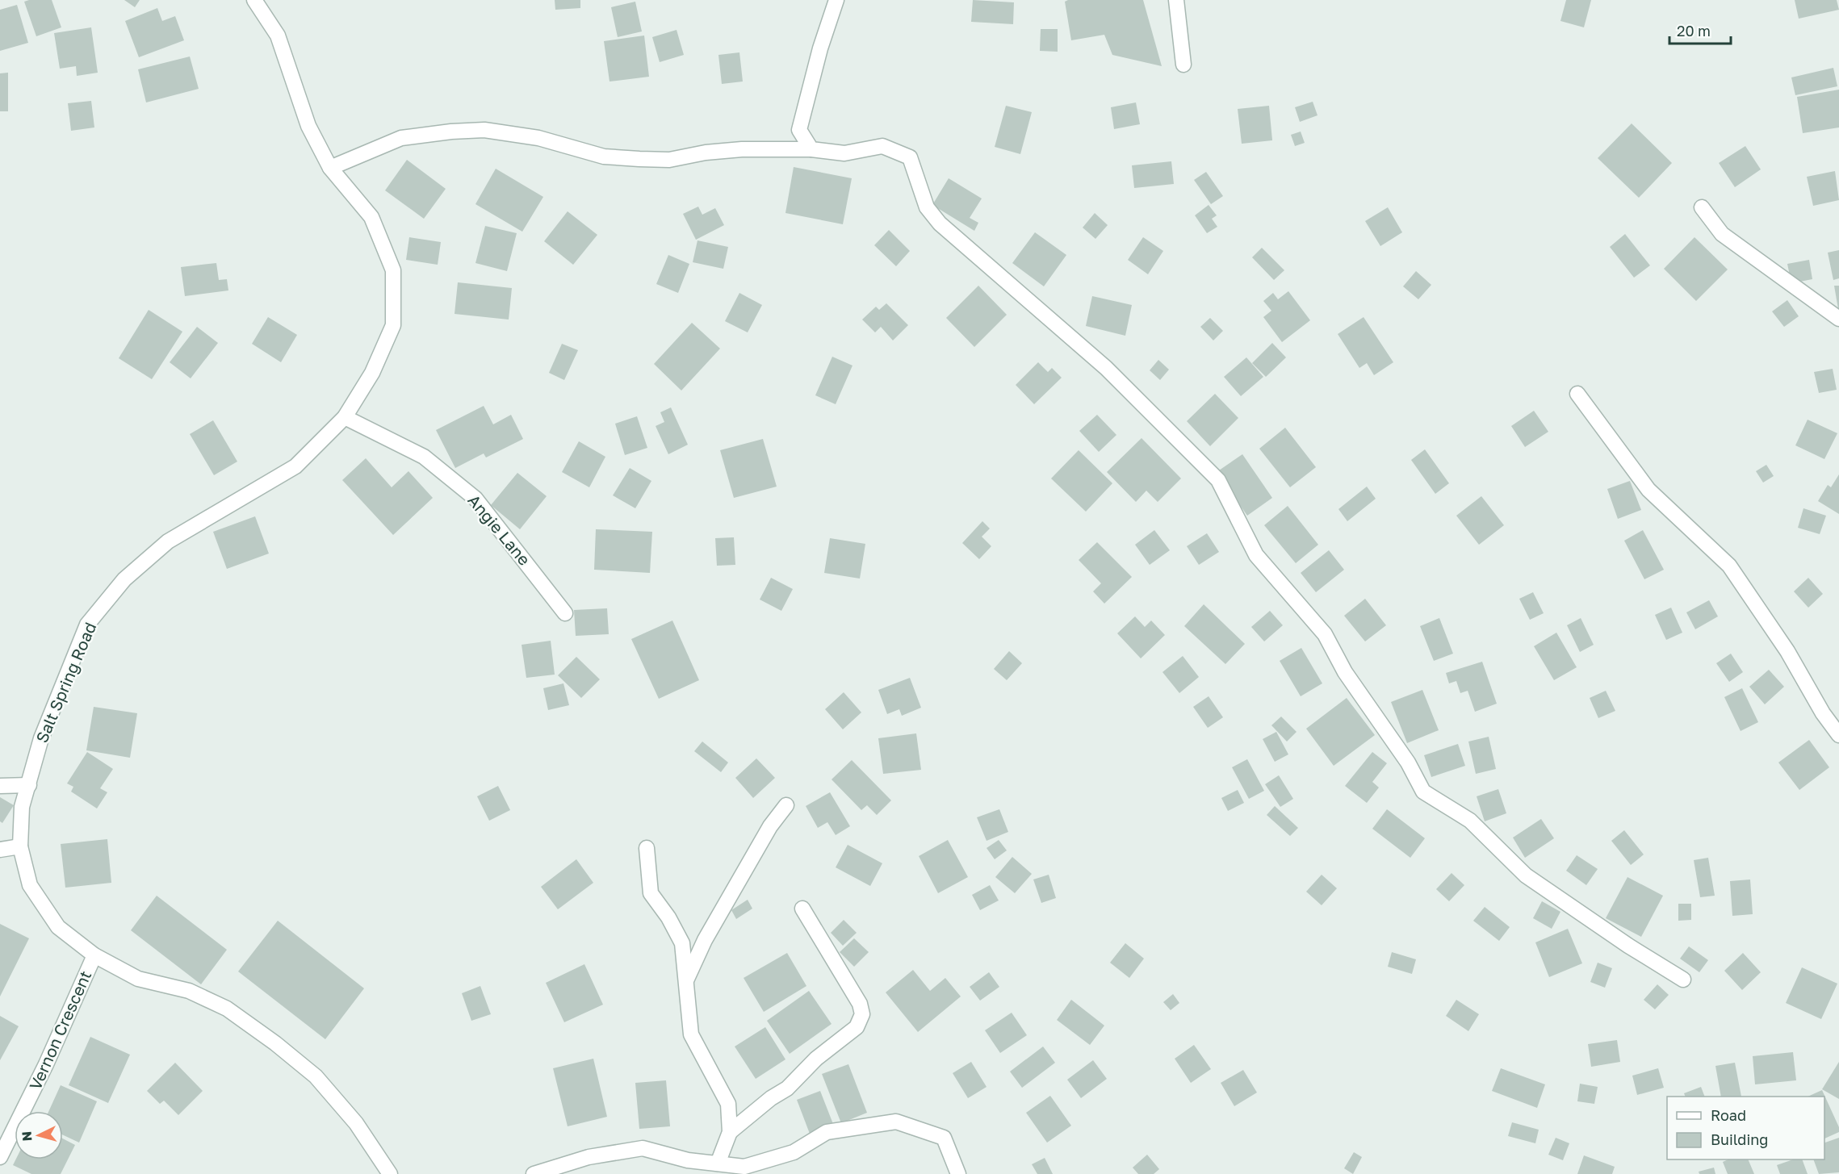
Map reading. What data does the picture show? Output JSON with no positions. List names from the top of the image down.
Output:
{
  "streets": {
    "street": ["Angie Lane", "Salt Spring Road", "Vernon Crescent"]
  },
  "crossings": [
    ["Angie Lane", "Salt Spring Road"],
    ["Salt Spring Road", "Vernon Crescent"]
  ],
  "legend": ["Road", "Building"],
  "scale_bar": "20 m",
  "north": "left"
}
